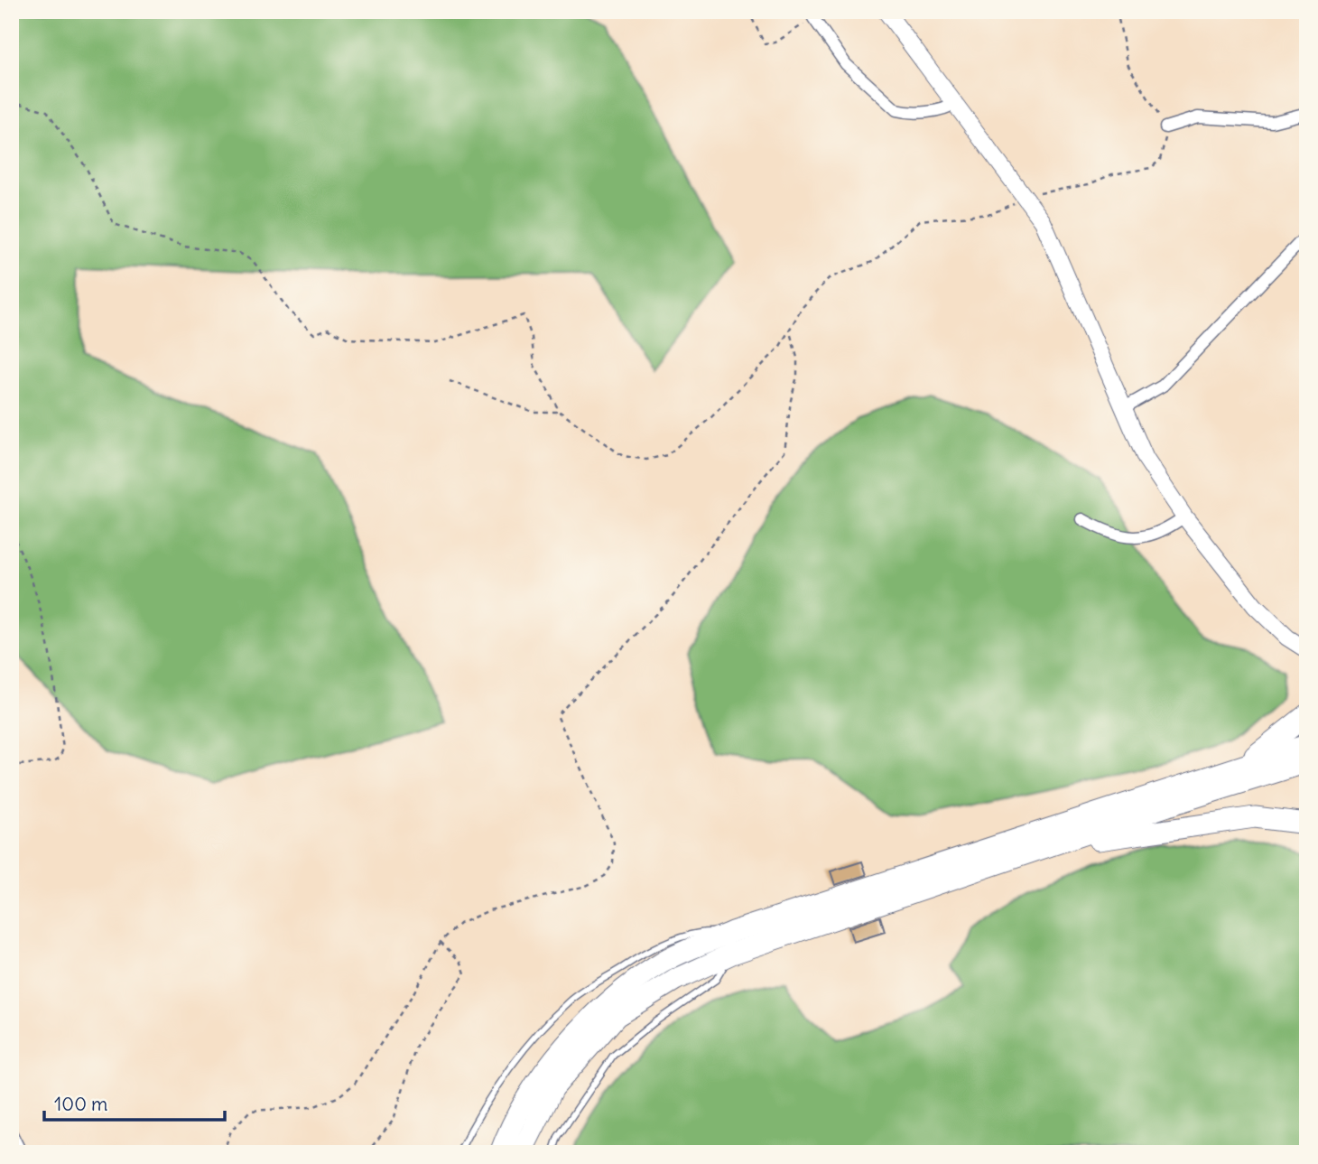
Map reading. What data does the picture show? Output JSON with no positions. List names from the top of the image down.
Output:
{
  "scale_bar": "100 m"
}
